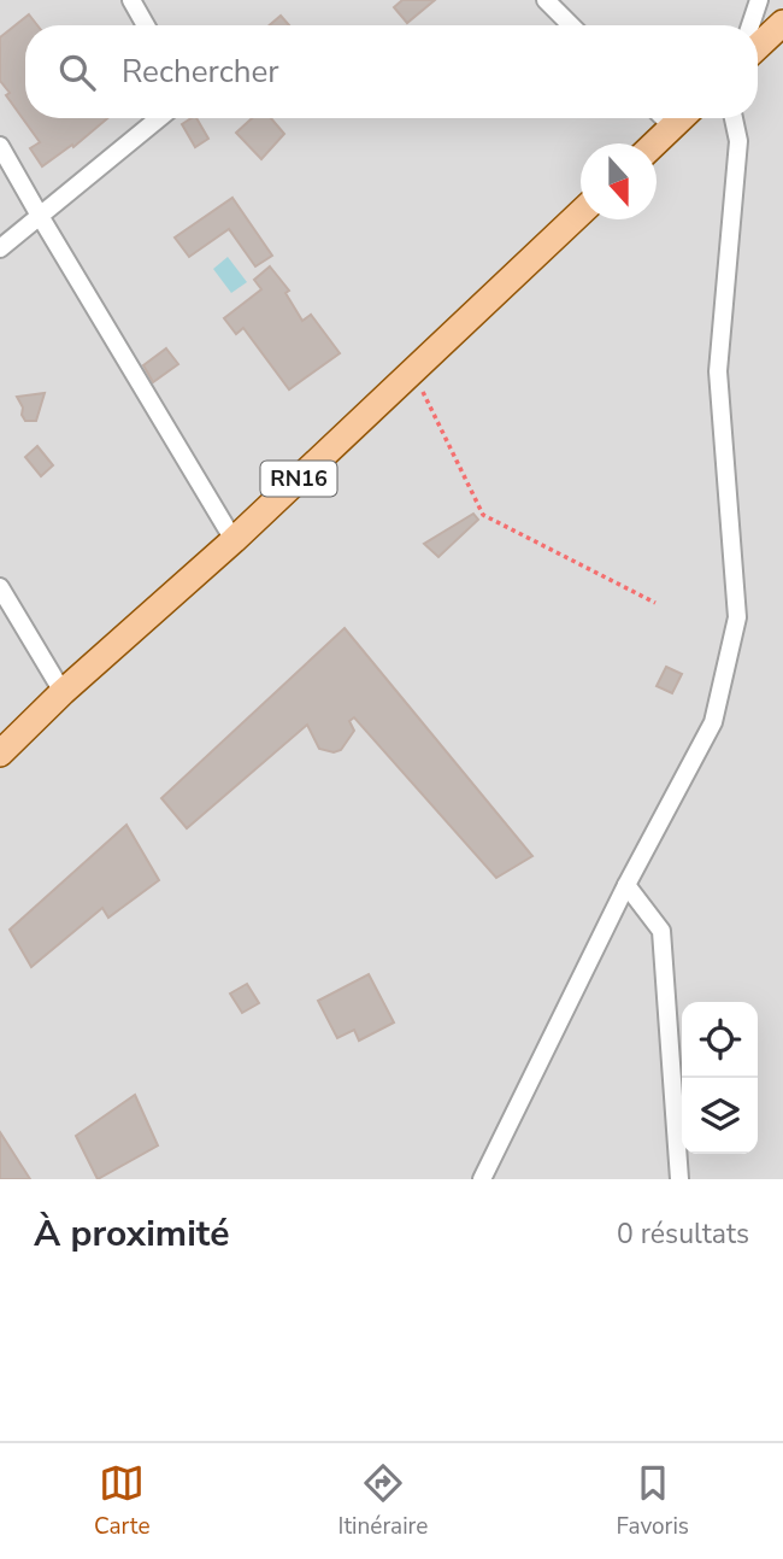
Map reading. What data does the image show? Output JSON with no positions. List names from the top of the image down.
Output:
{
  "streets": {
    "main road": ["RN16"]
  },
  "north": "bottom",
  "page": {
    "search": "Rechercher",
    "heading": ["À proximité", "0 résultats"],
    "nav": ["Carte", "Itinéraire", "Favoris"]
  }
}
